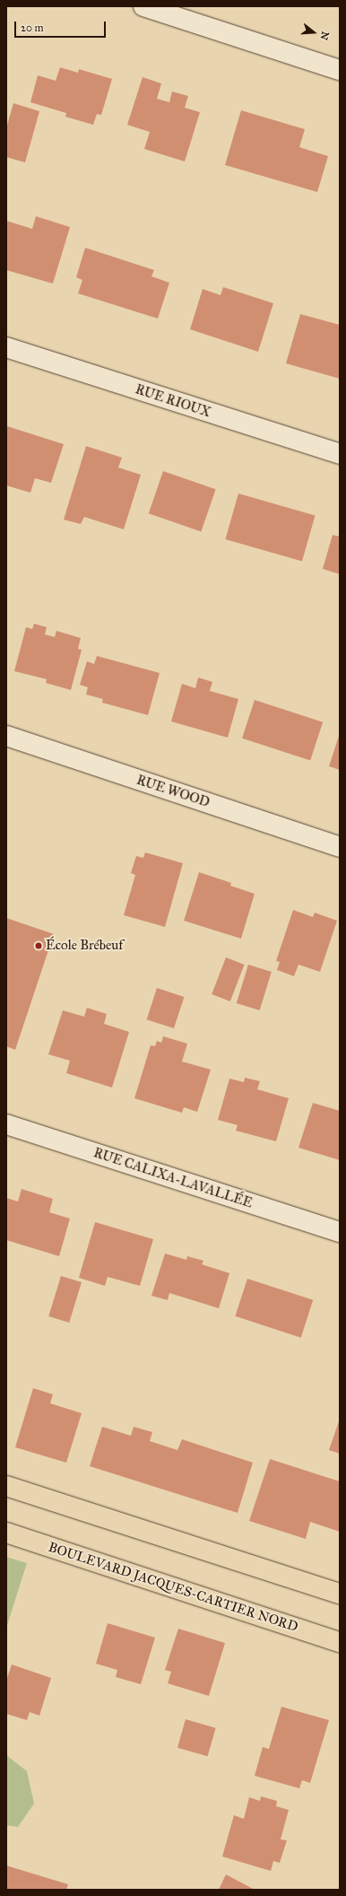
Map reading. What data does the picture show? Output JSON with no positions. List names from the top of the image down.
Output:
{
  "streets": {
    "main road": ["BOULEVARD JACQUES-CARTIER NORD"],
    "street": ["RUE RIOUX", "RUE WOOD", "RUE CALIXA-LAVALLÉE"]
  },
  "places": ["École Brébeuf"],
  "scale_bar": "20 m",
  "north": "right"
}
